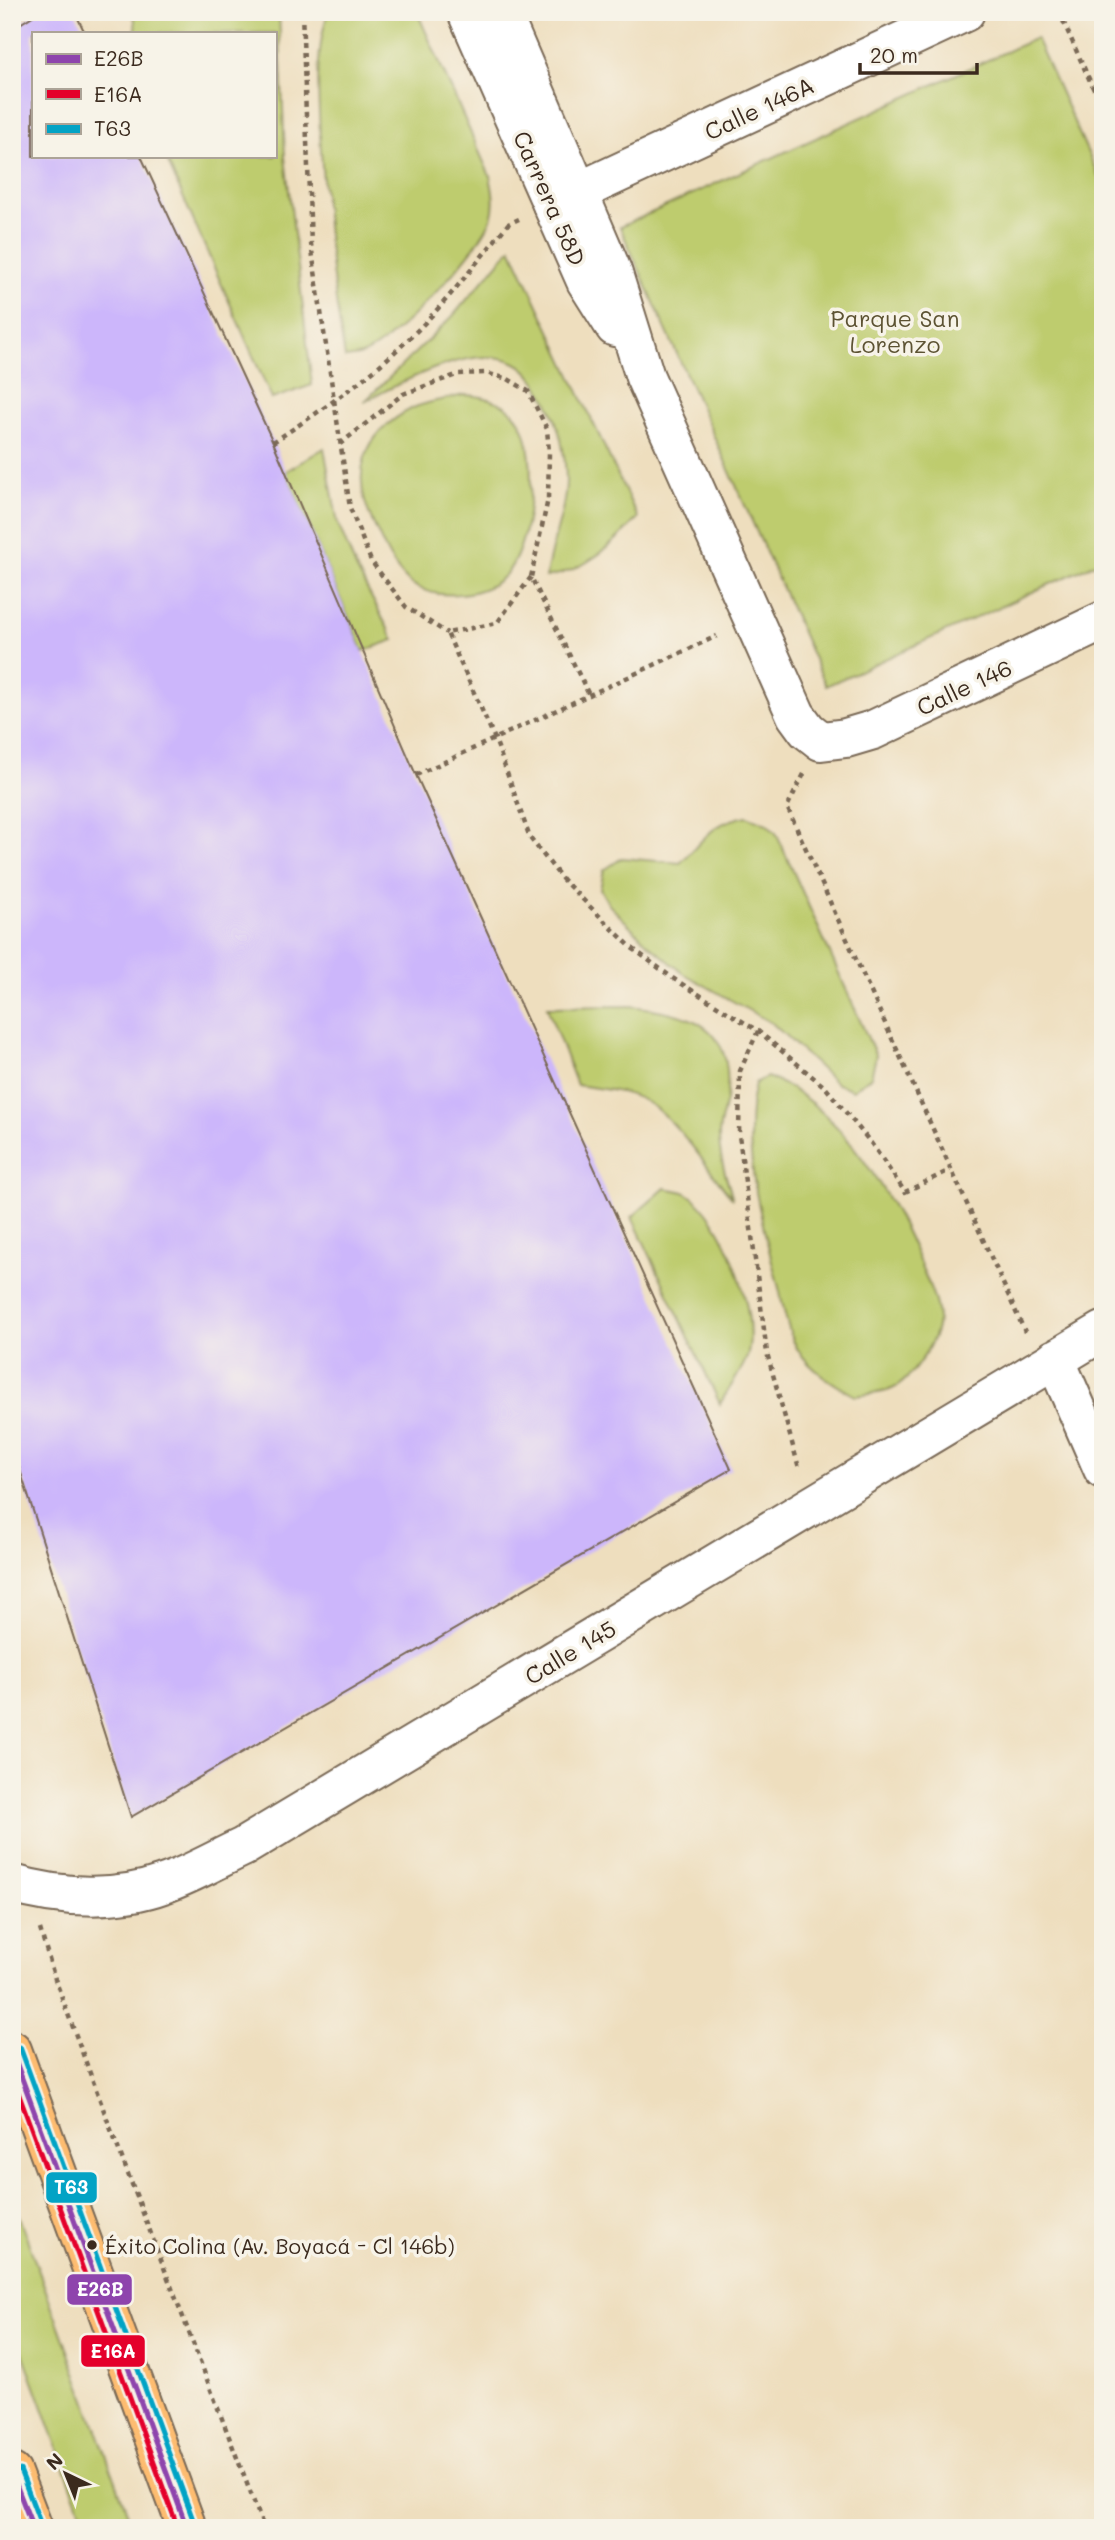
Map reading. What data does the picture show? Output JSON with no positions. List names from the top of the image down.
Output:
{
  "streets": {
    "street": [
      "Calle 146A",
      "Carrera 58D",
      "Calle 146",
      "Calle 145"
    ]
  },
  "crossings": [
    ["Calle 146A", "Carrera 58D"],
    ["Carrera 58D", "Calle 146"]
  ],
  "parks": ["Parque San Lorenzo"],
  "places": ["Éxito Colina (Av. Boyacá - Cl 146b)"],
  "lines": ["transit line T63", "transit line E26B", "transit line E16A"],
  "legend": ["E26B", "E16A", "T63"],
  "scale_bar": "20 m",
  "north": "top left"
}
